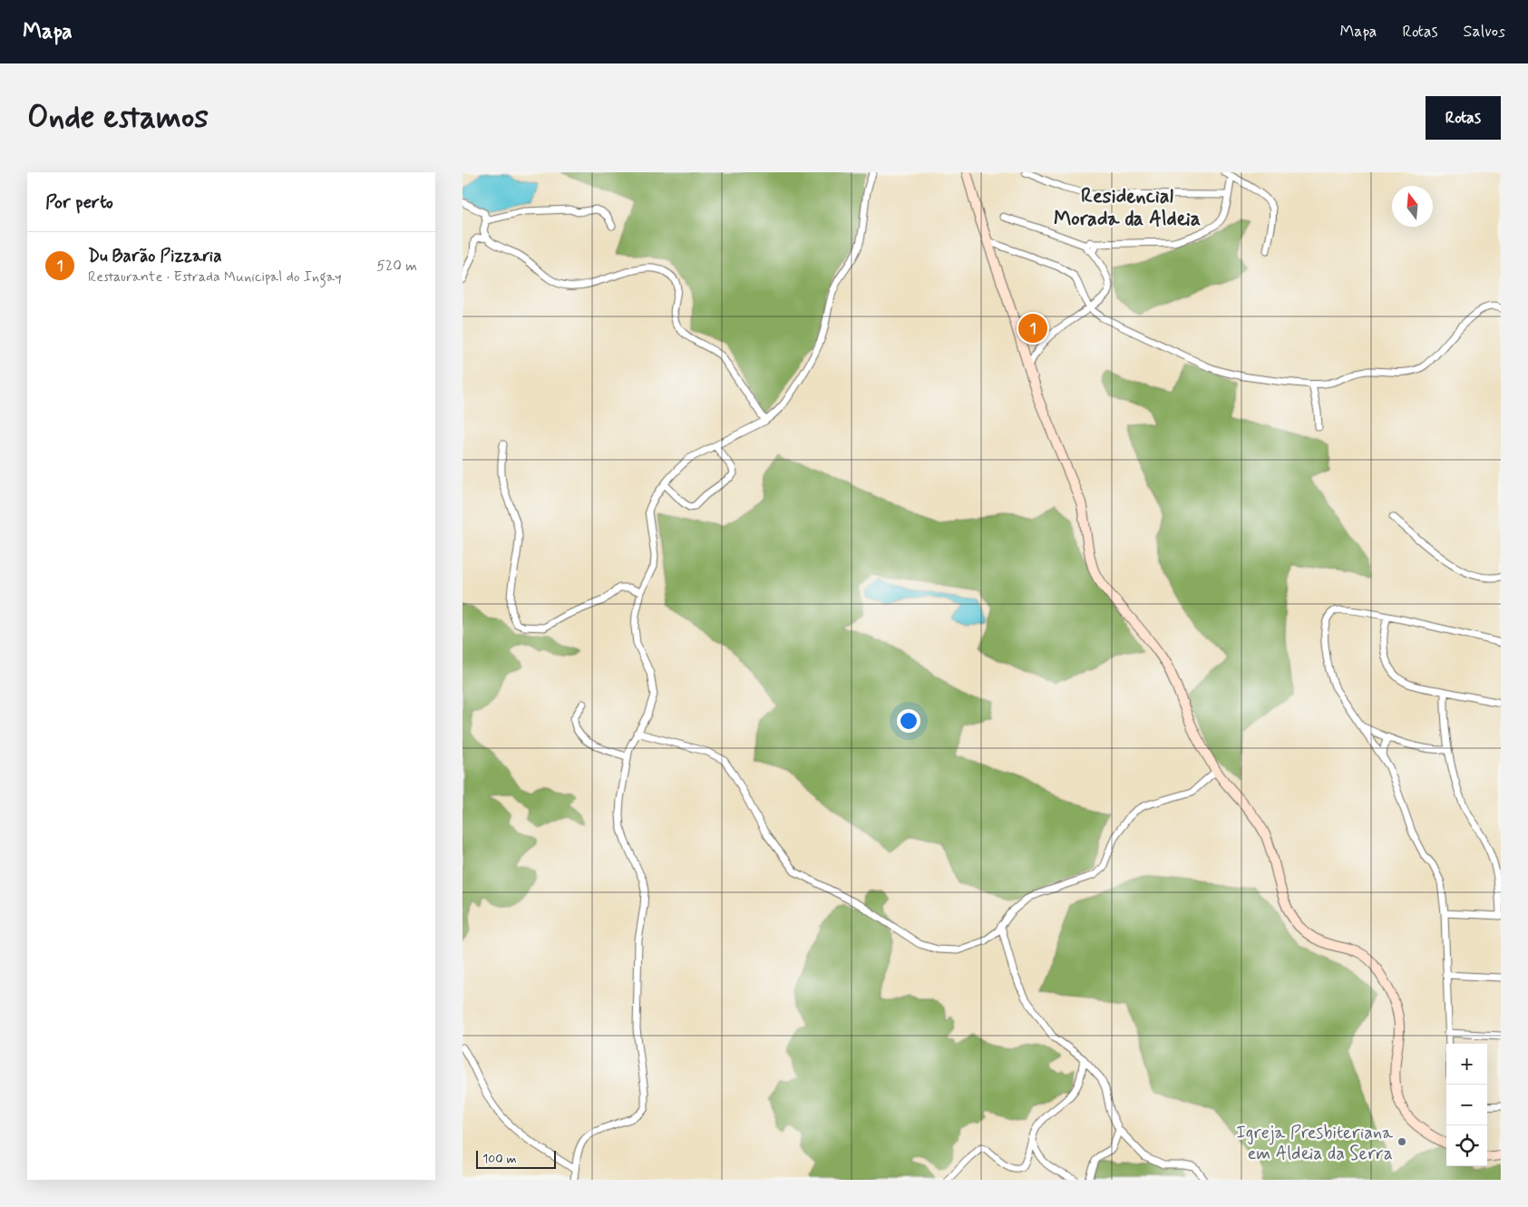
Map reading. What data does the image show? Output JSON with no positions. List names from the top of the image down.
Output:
{
  "districts": ["Residencial Morada da Aldeia"],
  "places": ["Igreja Presbiteriana em Aldeia da Serra"],
  "scale_bar": "100 m",
  "north": "top",
  "page": {
    "header": "Mapa",
    "nav": ["Mapa", "Rotas", "Salvos"],
    "buttons": "Rotas",
    "title": "Onde estamos",
    "heading": "Por perto",
    "list": [
      {
        "mark": "1",
        "name": "Du Barão Pizzaria",
        "note": "Restaurante · Estrada Municipal do Ingay",
        "value": "520 m"
      }
    ],
    "pins": "1",
    "map_buttons": ["+", "−"],
    "scale": "100 m"
  }
}
